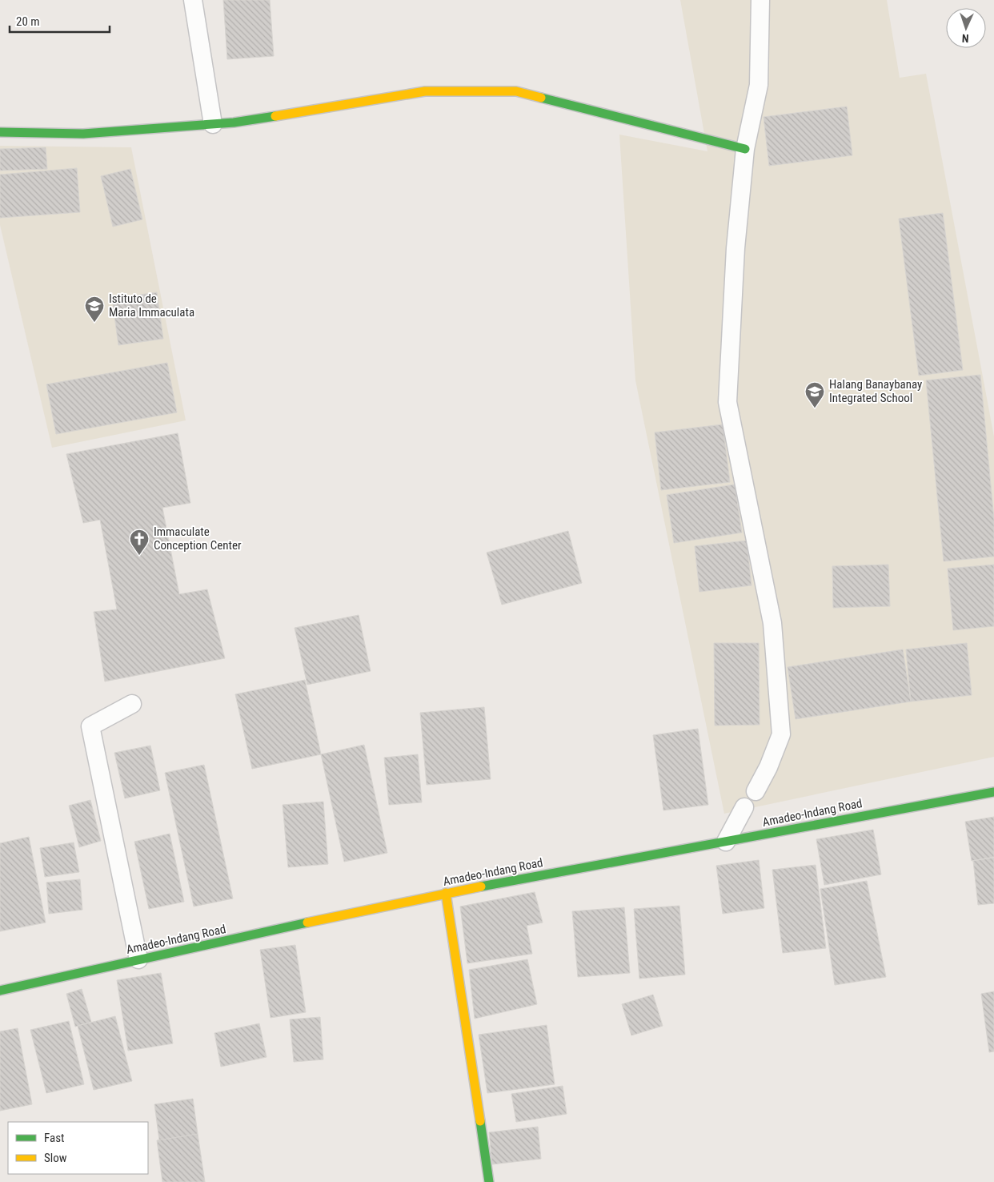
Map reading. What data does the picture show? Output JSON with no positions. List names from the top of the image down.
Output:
{
  "streets": {
    "street": ["Amadeo-Indang Road"]
  },
  "places": {
    "school or university": ["Istituto de Maria Immaculata", "Halang Banaybanay Integrated School"],
    "church": ["Immaculate Conception Center"]
  },
  "legend": ["Fast", "Slow"],
  "scale_bar": "20 m",
  "north": "bottom"
}
